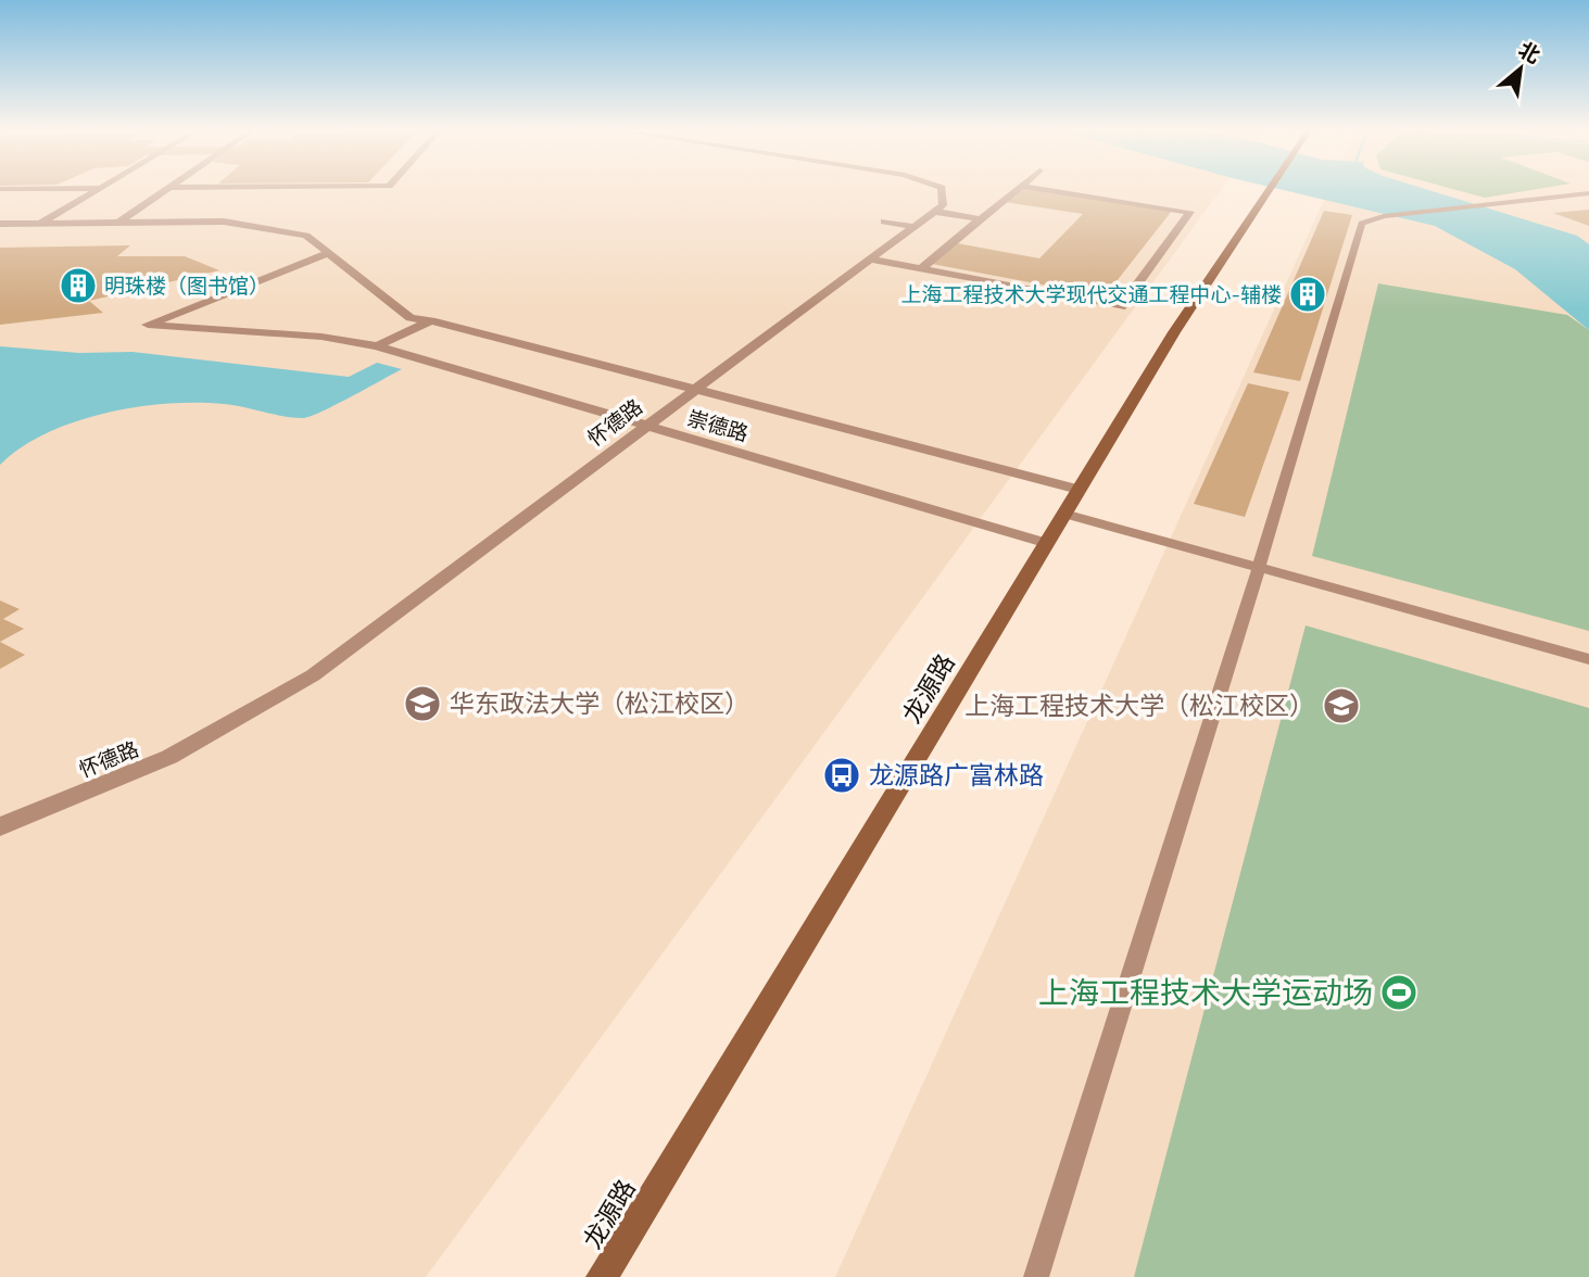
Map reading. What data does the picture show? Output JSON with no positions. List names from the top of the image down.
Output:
{
  "streets": {
    "main road": ["龙源路"],
    "street": ["怀德路", "崇德路"]
  },
  "crossings": [
    ["怀德路", "崇德路"],
    ["崇德路", "龙源路"]
  ],
  "places": {
    "building": ["明珠楼（图书馆）", "上海工程技术大学现代交通工程中心-辅楼"],
    "school or university": ["华东政法大学（松江校区）", "上海工程技术大学（松江校区）"],
    "bus stop": ["龙源路广富林路"],
    "sports": ["上海工程技术大学运动场"]
  },
  "north": "top right"
}
